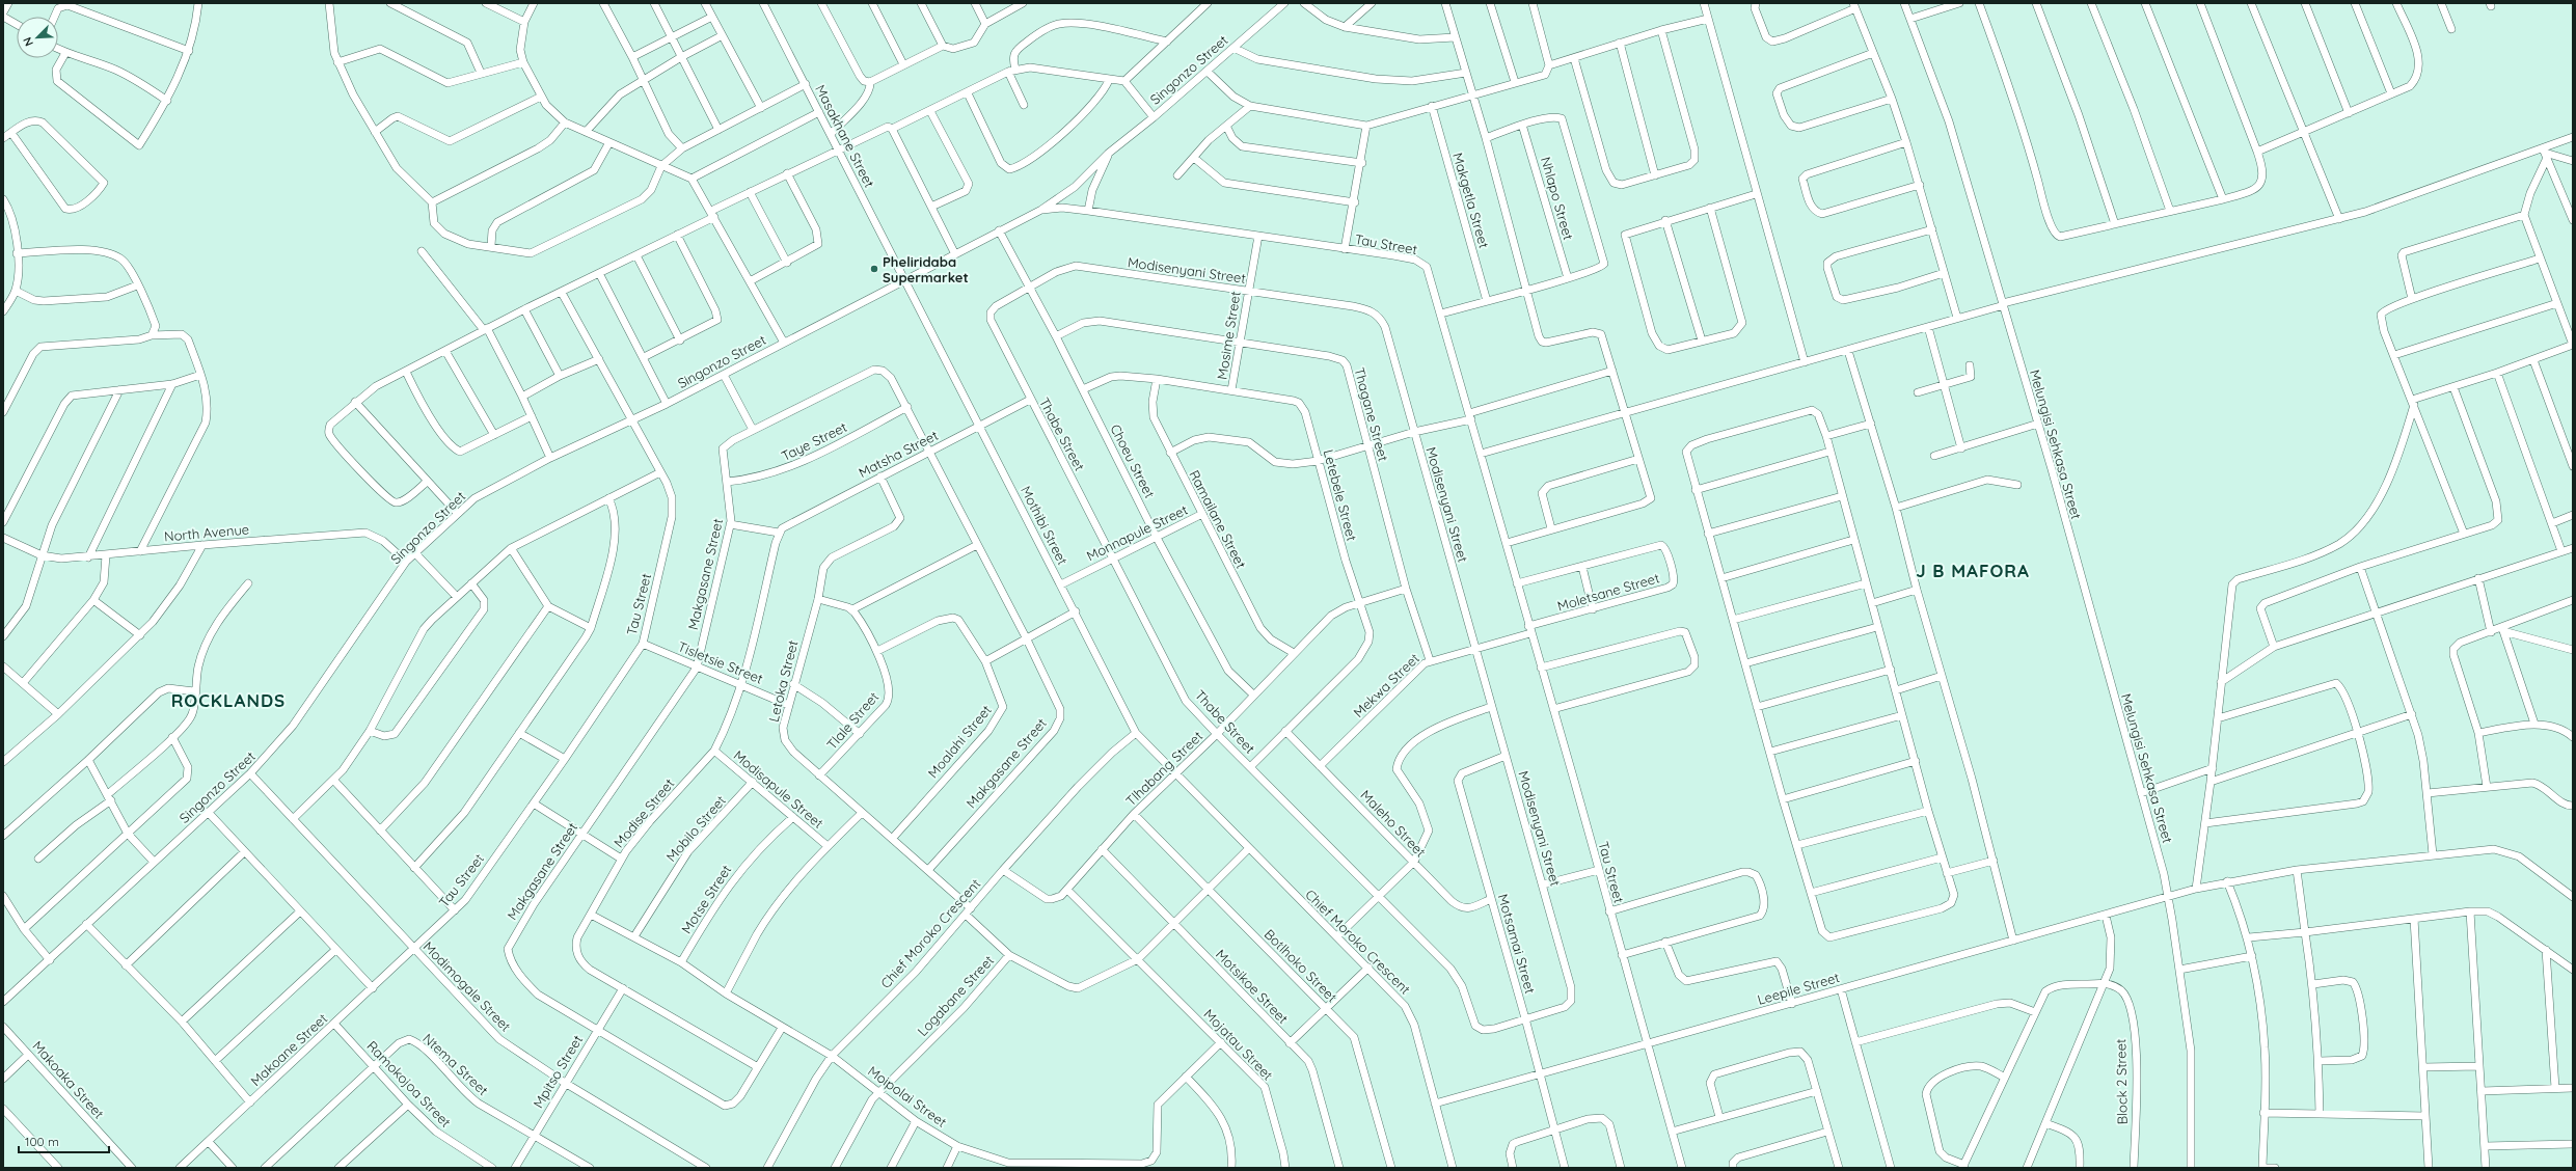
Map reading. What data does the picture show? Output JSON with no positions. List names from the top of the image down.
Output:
{
  "streets": {
    "street": [
      "Singonzo Street",
      "Masakhane Street",
      "Nhlapo Street",
      "Makgetla Street",
      "Tau Street",
      "Modisenyani Street",
      "Mosime Street",
      "Thagane Street",
      "Thabe Street",
      "Taye Street",
      "Melungisi Sehkasa Street",
      "Matsha Street",
      "Choeu Street",
      "Letebele Street",
      "Ramailane Street",
      "Mothibi Street",
      "North Avenue",
      "Monnapule Street",
      "Makgasane Street",
      "Moletsane Street",
      "Tisletsie Street",
      "Letoka Street",
      "Mekwa Street",
      "Tlale Street",
      "Moalahi Street",
      "Tlhabang Street",
      "Modisapule Street",
      "Modise Street",
      "Maleho Street",
      "Mobilo Street",
      "Motse Street",
      "Chief Moroko Crescent",
      "Motsamai Street",
      "Botlhoko Street",
      "Modimogale Street",
      "Motsikoe Street",
      "Leepile Street",
      "Logabane Street",
      "Mojatau Street",
      "Makoane Street",
      "Ntema Street",
      "Mpitso Street",
      "Makoaka Street",
      "Block 2 Street",
      "Ramokojoa Street",
      "Moipolai Street"
    ]
  },
  "crossings": [
    ["Singonzo Street", "Masakhane Street"],
    ["Singonzo Street", "Tau Street"],
    ["Singonzo Street", "Choeu Street"],
    ["Singonzo Street", "Mothibi Street"],
    ["Singonzo Street", "North Avenue"],
    ["Singonzo Street", "Modimogale Street"],
    ["Masakhane Street", "Mothibi Street"],
    ["Tau Street", "Mosime Street"],
    ["Tau Street", "Moletsane Street"],
    ["Tau Street", "Tisletsie Street"],
    ["Tau Street", "Mekwa Street"],
    ["Tau Street", "Modimogale Street"],
    ["Tau Street", "Leepile Street"],
    ["Tau Street", "Makoane Street"],
    ["Modisenyani Street", "Mosime Street"],
    ["Modisenyani Street", "Thabe Street"],
    ["Modisenyani Street", "Choeu Street"],
    ["Modisenyani Street", "Mekwa Street"],
    ["Modisenyani Street", "Motsamai Street"],
    ["Mosime Street", "Thagane Street"],
    ["Mosime Street", "Letebele Street"],
    ["Thagane Street", "Choeu Street"],
    ["Thagane Street", "Mekwa Street"],
    ["Thagane Street", "Tlhabang Street"],
    ["Thabe Street", "Matsha Street"],
    ["Thabe Street", "Choeu Street"],
    ["Thabe Street", "Letebele Street"],
    ["Thabe Street", "Monnapule Street"],
    ["Thabe Street", "Tlhabang Street"],
    ["Thabe Street", "Motsamai Street"],
    ["Taye Street", "Makgasane Street"],
    ["Melungisi Sehkasa Street", "Leepile Street"],
    ["Matsha Street", "Mothibi Street"],
    ["Matsha Street", "Makgasane Street"],
    ["Matsha Street", "Letoka Street"],
    ["Matsha Street", "Modise Street"],
    ["Choeu Street", "Letebele Street"],
    ["Choeu Street", "Monnapule Street"],
    ["Choeu Street", "Tlhabang Street"],
    ["Letebele Street", "Ramailane Street"],
    ["Letebele Street", "Tlhabang Street"],
    ["Letebele Street", "Maleho Street"],
    ["Ramailane Street", "Monnapule Street"],
    ["Ramailane Street", "Tlhabang Street"],
    ["Mothibi Street", "Monnapule Street"],
    ["Mothibi Street", "Tlhabang Street"],
    ["Mothibi Street", "Chief Moroko Crescent"],
    ["Makgasane Street", "Tisletsie Street"],
    ["Makgasane Street", "Letoka Street"],
    ["Makgasane Street", "Modise Street"],
    ["Makgasane Street", "Mpitso Street"],
    ["Makgasane Street", "Moipolai Street"],
    ["Moletsane Street", "Mekwa Street"],
    ["Tisletsie Street", "Letoka Street"],
    ["Tisletsie Street", "Modise Street"],
    ["Letoka Street", "Tlale Street"],
    ["Letoka Street", "Moalahi Street"],
    ["Letoka Street", "Chief Moroko Crescent"],
    ["Letoka Street", "Logabane Street"],
    ["Mekwa Street", "Maleho Street"],
    ["Tlale Street", "Moalahi Street"],
    ["Tlhabang Street", "Chief Moroko Crescent"],
    ["Tlhabang Street", "Botlhoko Street"],
    ["Tlhabang Street", "Motsikoe Street"],
    ["Tlhabang Street", "Mojatau Street"],
    ["Modisapule Street", "Modise Street"],
    ["Modisapule Street", "Mobilo Street"],
    ["Modisapule Street", "Motse Street"],
    ["Modise Street", "Mpitso Street"],
    ["Modise Street", "Moipolai Street"],
    ["Maleho Street", "Motsamai Street"],
    ["Mobilo Street", "Moipolai Street"],
    ["Motse Street", "Moipolai Street"],
    ["Chief Moroko Crescent", "Leepile Street"],
    ["Chief Moroko Crescent", "Moipolai Street"],
    ["Motsamai Street", "Leepile Street"],
    ["Modimogale Street", "Makoane Street"],
    ["Modimogale Street", "Mpitso Street"],
    ["Logabane Street", "Mojatau Street"],
    ["Logabane Street", "Moipolai Street"],
    ["Mojatau Street", "Moipolai Street"],
    ["Makoane Street", "Ramokojoa Street"],
    ["Ntema Street", "Mpitso Street"],
    ["Ntema Street", "Ramokojoa Street"]
  ],
  "districts": ["J B MAFORA", "ROCKLANDS"],
  "places": ["Pheliridaba Supermarket"],
  "scale_bar": "100 m",
  "north": "bottom left"
}
